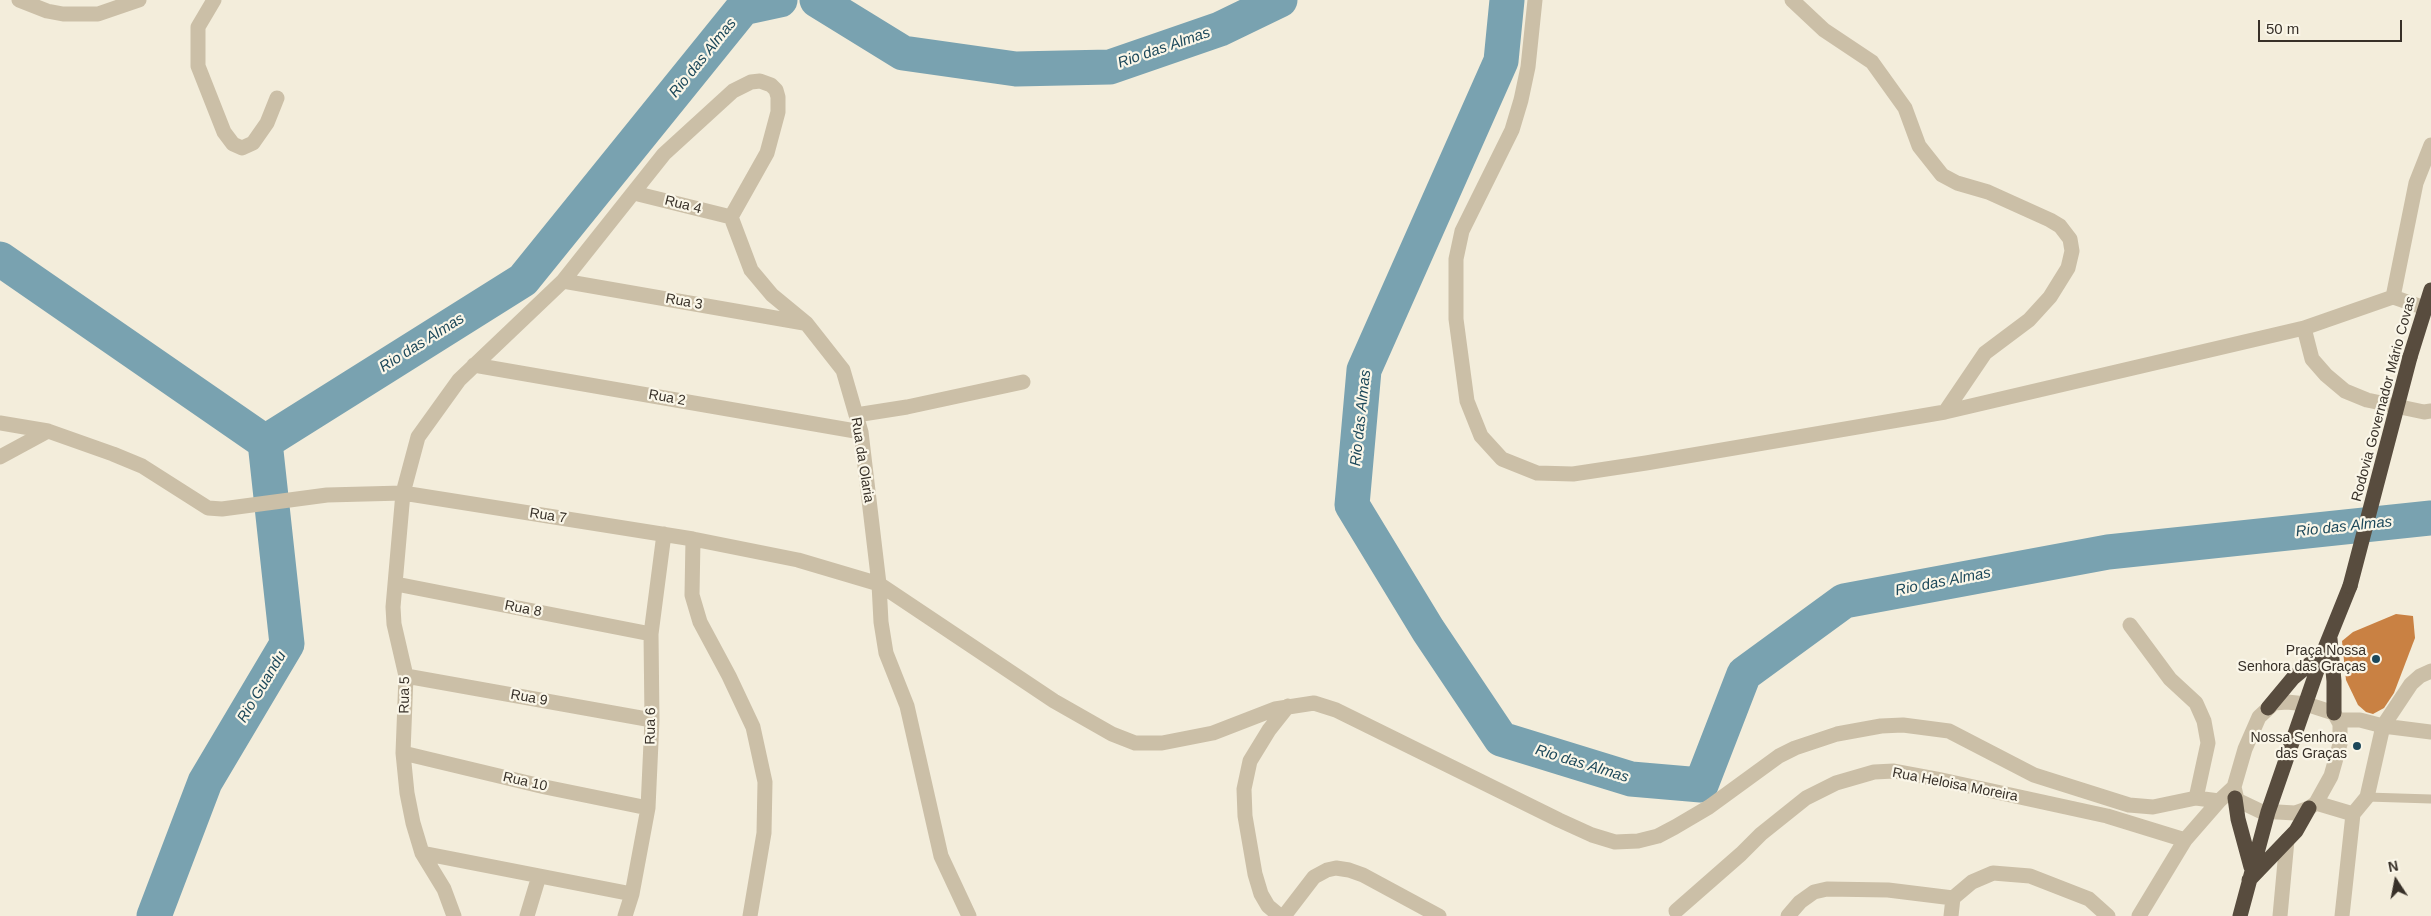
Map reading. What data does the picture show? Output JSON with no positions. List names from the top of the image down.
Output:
{
  "streets": {
    "highway": ["Rodovia Governador Mário Covas"],
    "street": [
      "Rua 4",
      "Rua 3",
      "Rua 2",
      "Rua da Olaria",
      "Rua 7",
      "Rua 8",
      "Rua 5",
      "Rua 9",
      "Rua 6",
      "Rua 10",
      "Rua Heloisa Moreira"
    ]
  },
  "crossings": [
    ["Rua 4", "Rua da Olaria"],
    ["Rua 4", "Rua 5"],
    ["Rua 3", "Rua da Olaria"],
    ["Rua 3", "Rua 5"],
    ["Rua 2", "Rua da Olaria"],
    ["Rua 2", "Rua 5"],
    ["Rua da Olaria", "Rua 7"],
    ["Rua da Olaria", "Rua 5"],
    ["Rua 7", "Rua 5"],
    ["Rua 7", "Rua 6"],
    ["Rua 8", "Rua 5"],
    ["Rua 8", "Rua 6"],
    ["Rua 5", "Rua 9"],
    ["Rua 5", "Rua 10"],
    ["Rua 9", "Rua 6"],
    ["Rua 6", "Rua 10"]
  ],
  "water": ["Rio das Almas", "Rio Guandu"],
  "places": ["Praça Nossa Senhora das Graças", "Nossa Senhora das Graças"],
  "scale_bar": "50 m",
  "north": "top"
}
